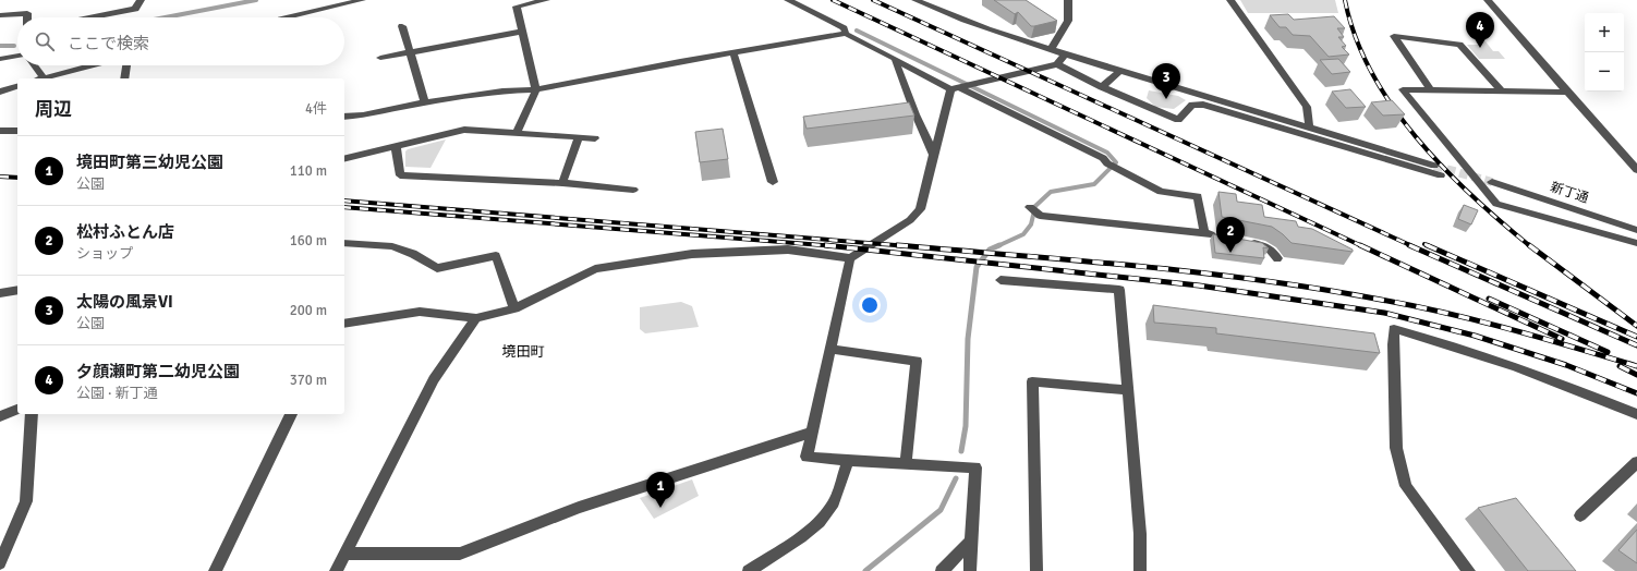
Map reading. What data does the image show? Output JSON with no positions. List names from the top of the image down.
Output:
{
  "streets": {
    "street": ["新丁通"]
  },
  "districts": ["境田町"],
  "page": {
    "pins": [
      "4",
      "3",
      "2",
      "1"
    ],
    "map_buttons": ["+", "−"],
    "search": "ここで検索",
    "heading": ["周辺", "4件"],
    "list": [
      {
        "mark": "1",
        "name": "境田町第三幼児公園",
        "note": "公園",
        "value": "110 m"
      },
      {
        "mark": "2",
        "name": "松村ふとん店",
        "note": "ショップ",
        "value": "160 m"
      },
      {
        "mark": "3",
        "name": "太陽の風景VI",
        "note": "公園",
        "value": "200 m"
      },
      {
        "mark": "4",
        "name": "夕顔瀬町第二幼児公園",
        "note": "公園 · 新丁通",
        "value": "370 m"
      }
    ]
  }
}
